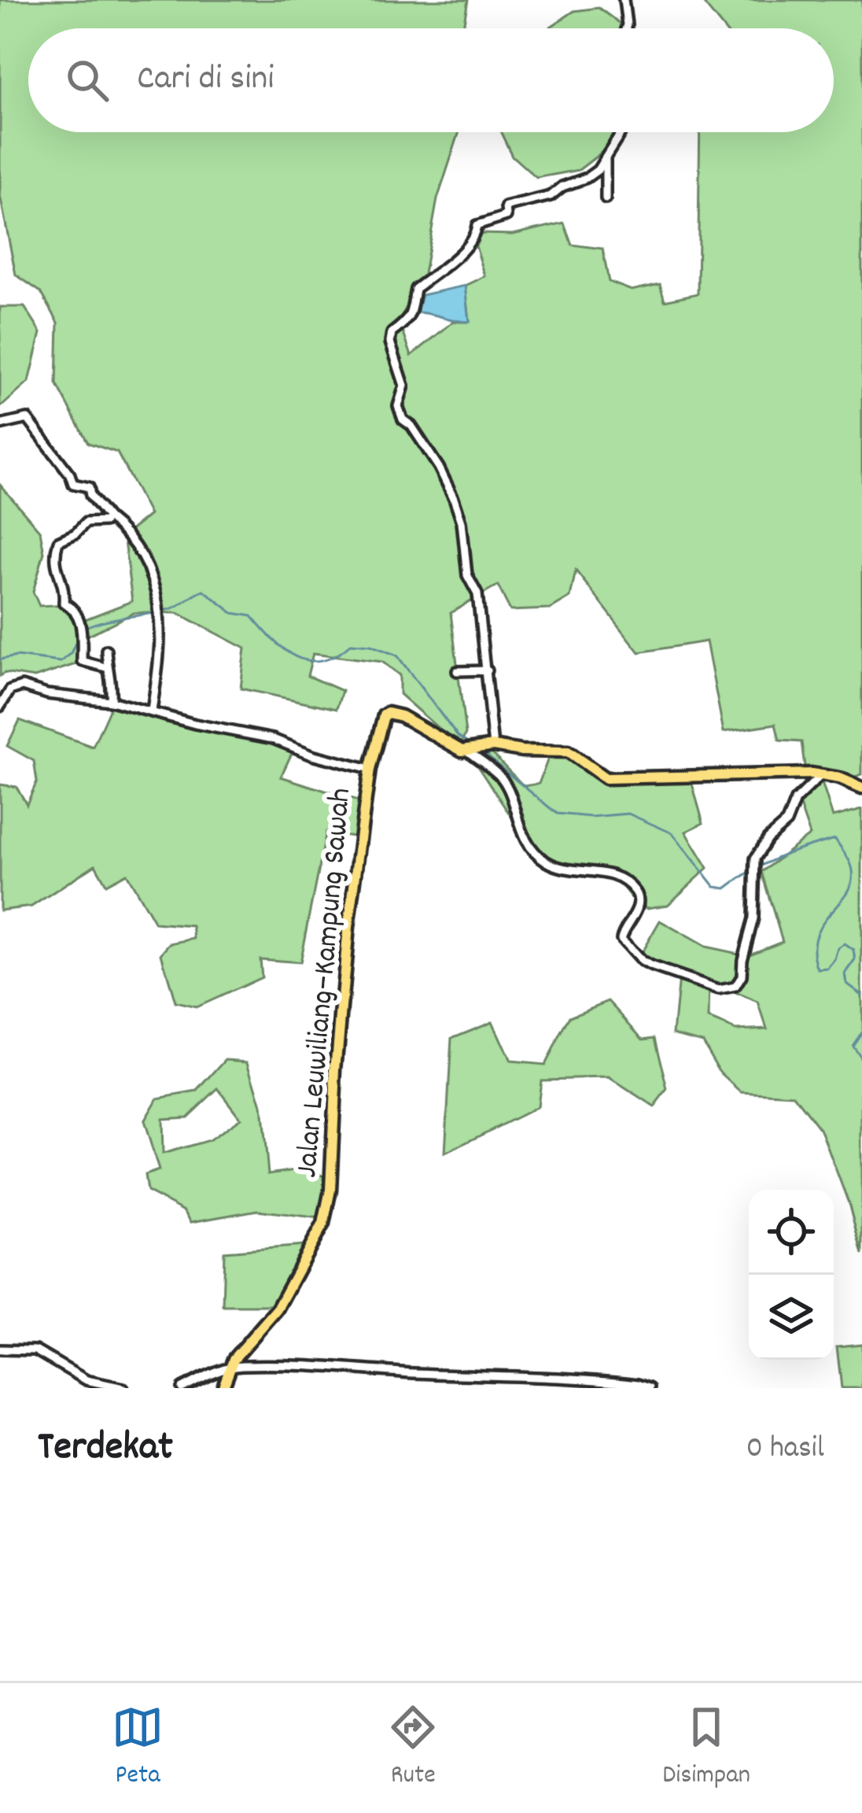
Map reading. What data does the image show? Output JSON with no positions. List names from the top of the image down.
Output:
{
  "streets": {
    "main road": ["Jalan Leuwiliang–Kampung Sawah"]
  },
  "page": {
    "search": "Cari di sini",
    "heading": ["Terdekat", "0 hasil"],
    "nav": ["Peta", "Rute", "Disimpan"]
  }
}
